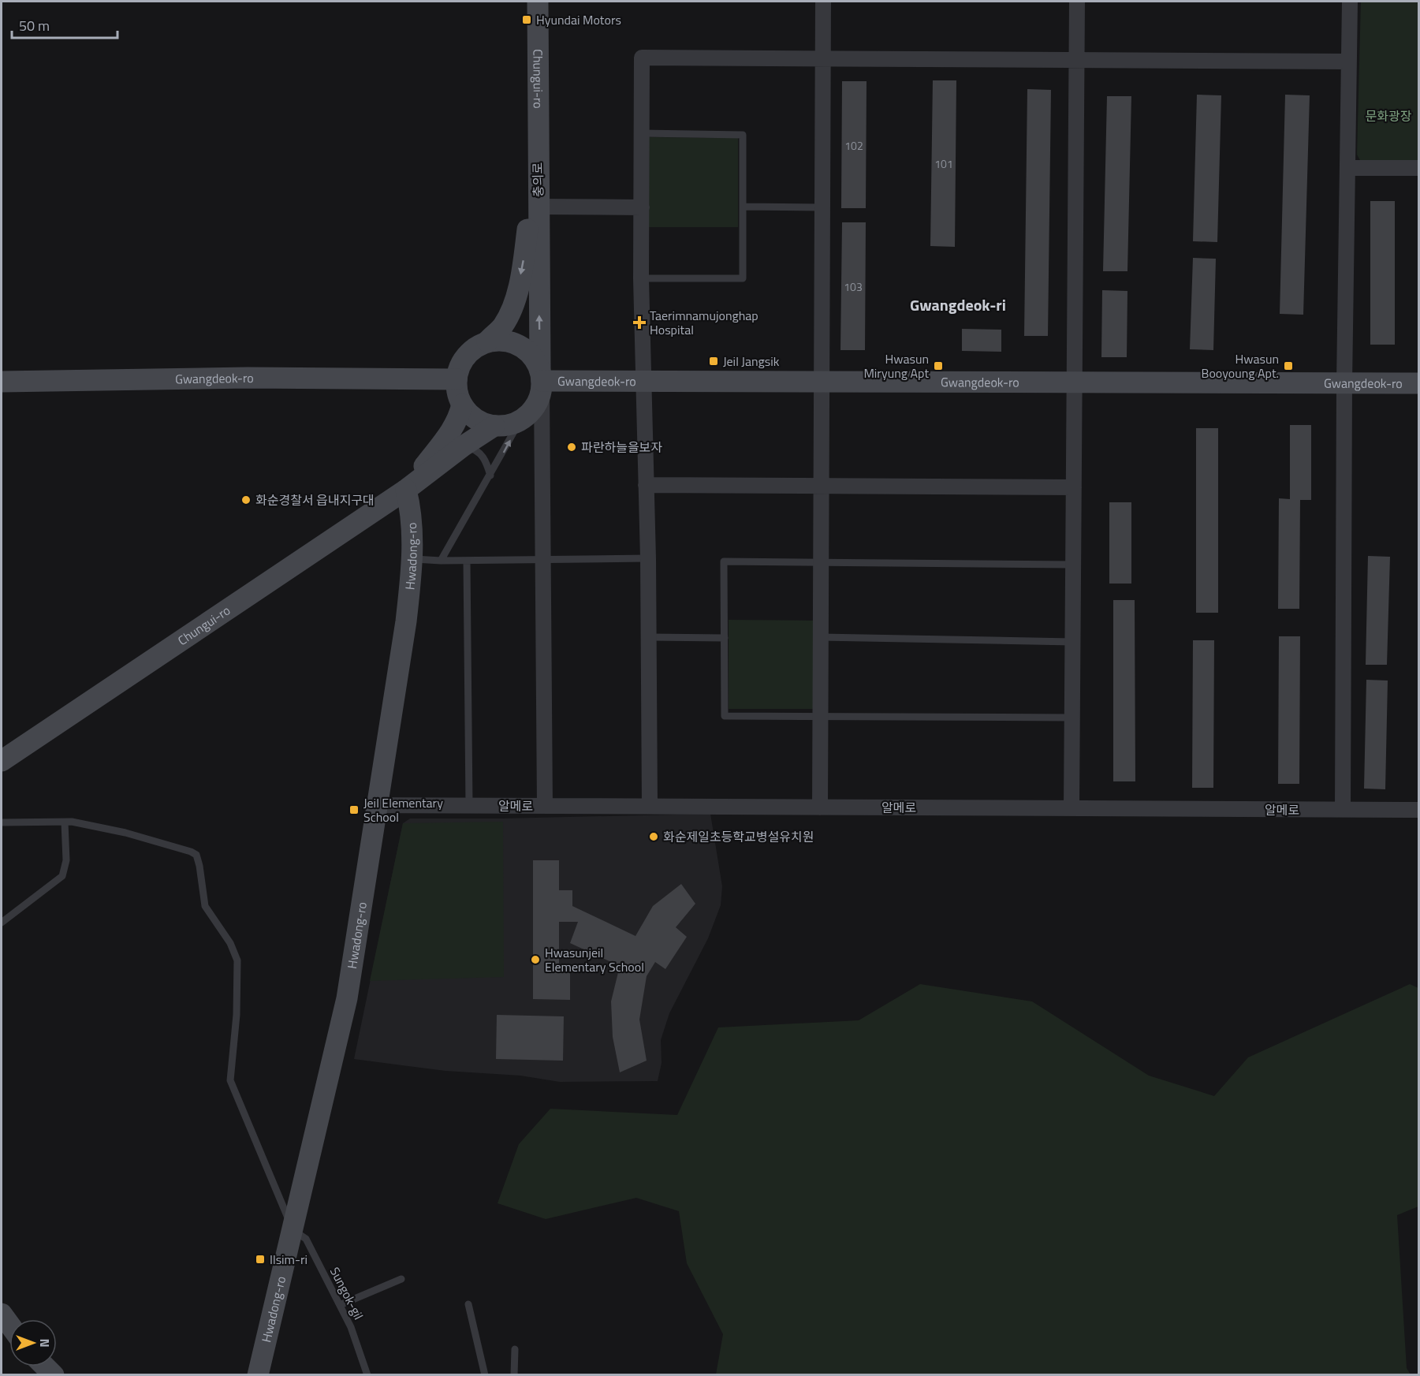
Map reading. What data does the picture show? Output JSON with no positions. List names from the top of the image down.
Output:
{
  "streets": {
    "street": [
      "Chungui-ro",
      "충의로",
      "Gwangdeok-ro",
      "Hwadong-ro",
      "알메로"
    ],
    "lane": ["Sungok-gil"]
  },
  "crossings": [
    ["Chungui-ro", "충의로"],
    ["Chungui-ro", "Hwadong-ro"],
    ["충의로", "Gwangdeok-ro"],
    ["Hwadong-ro", "알메로"],
    ["Hwadong-ro", "Sungok-gil"]
  ],
  "districts": ["Gwangdeok-ri"],
  "parks": ["문화광장"],
  "places": {
    "transit": [
      "Hyundai Motors",
      "Jeil Jangsik",
      "Hwasun Miryung Apt",
      "Hwasun Booyoung Apt.",
      "Jeil Elementary School",
      "Ilsim-ri"
    ],
    "health": ["Taerimnamujonghap Hospital"],
    "other": [
      "파란하늘을보자",
      "화순경찰서 읍내지구대",
      "화순제일초등학교병설유치원",
      "Hwasunjeil Elementary School"
    ]
  },
  "house_numbers": ["102", "101", "103"],
  "scale_bar": "50 m",
  "north": "right"
}
